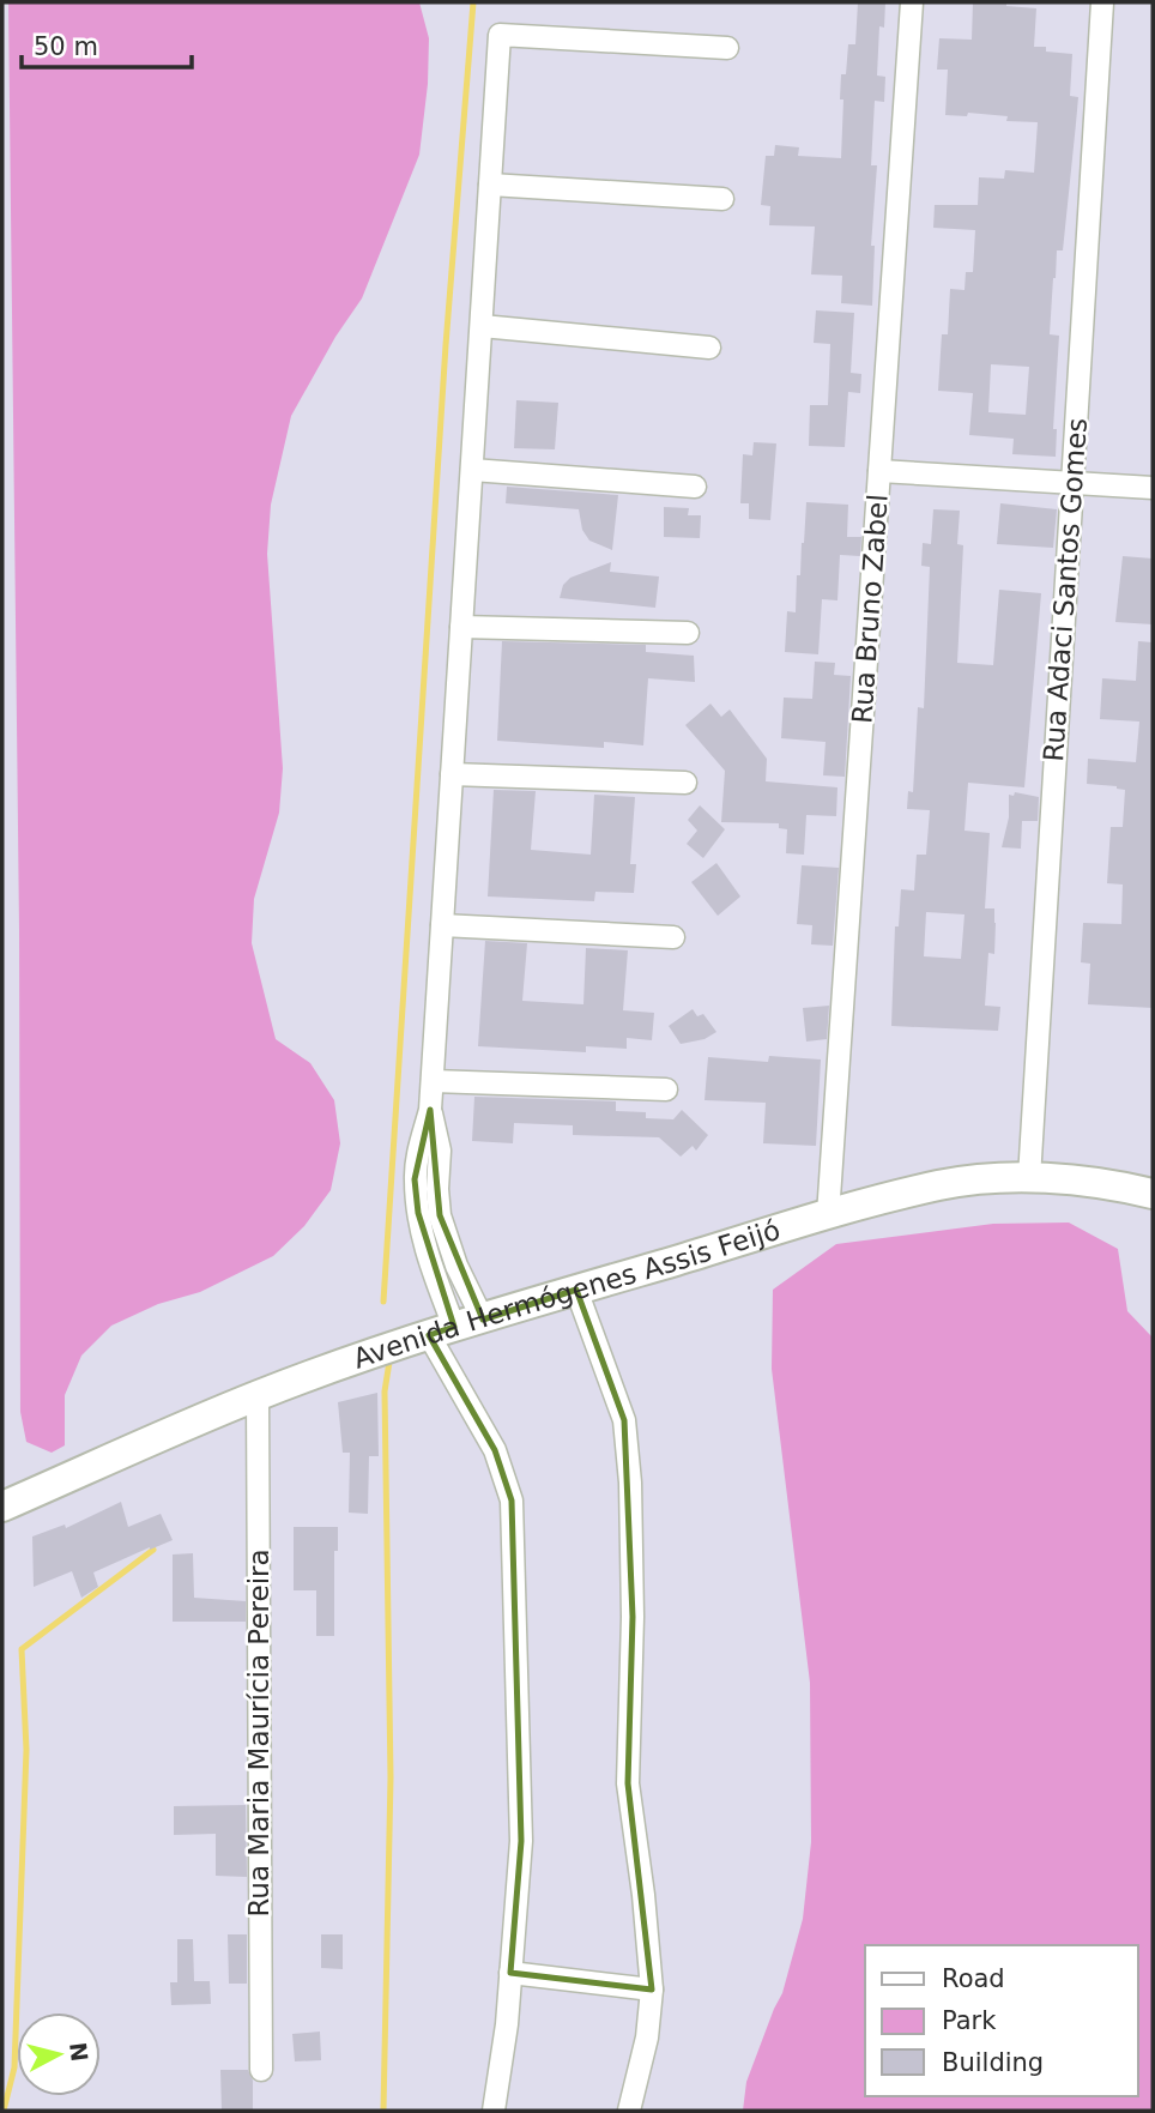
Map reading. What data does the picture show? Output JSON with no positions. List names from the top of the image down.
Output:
{
  "streets": {
    "main road": ["Avenida Hermógenes Assis Feijó"],
    "street": ["Rua Adaci Santos Gomes", "Rua Bruno Zabel", "Rua Maria Maurícia Pereira"]
  },
  "crossings": [
    ["Rua Adaci Santos Gomes", "Avenida Hermógenes Assis Feijó"],
    ["Rua Bruno Zabel", "Avenida Hermógenes Assis Feijó"],
    ["Avenida Hermógenes Assis Feijó", "Rua Maria Maurícia Pereira"]
  ],
  "legend": ["Road", "Park", "Building"],
  "scale_bar": "50 m",
  "north": "right"
}
